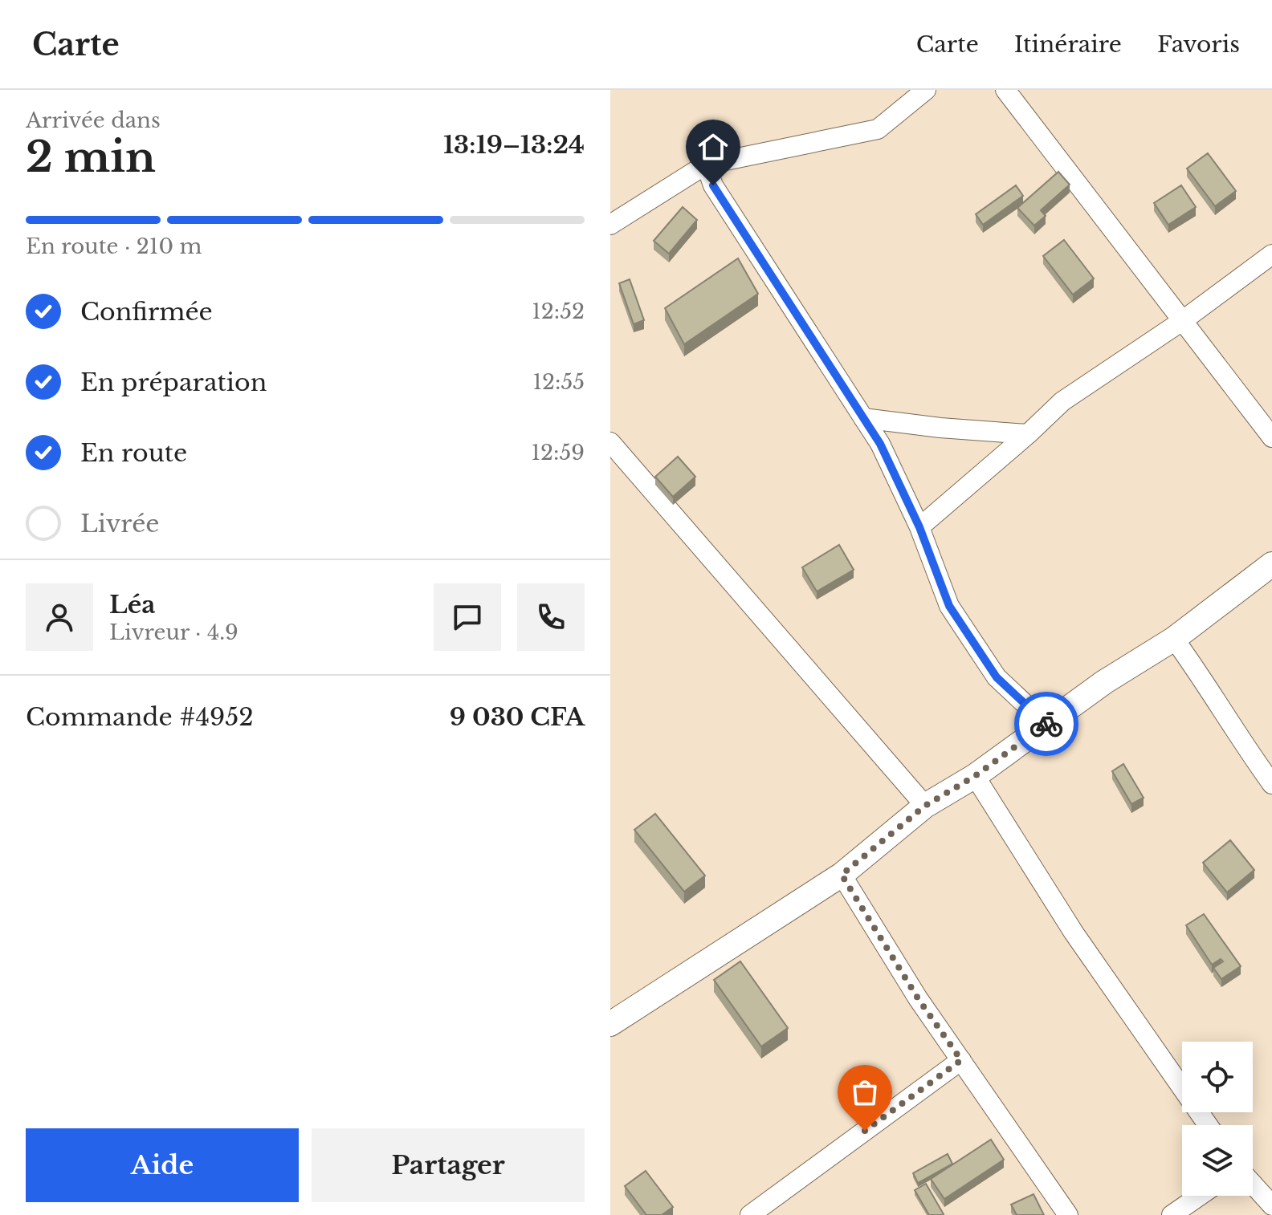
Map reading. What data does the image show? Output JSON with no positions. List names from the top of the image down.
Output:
{
  "page": {
    "header": "Carte",
    "nav": ["Carte", "Itinéraire", "Favoris"],
    "heading": ["2 min", "Arrivée dans", "13:19–13:24"],
    "panel": [
      "Léa",
      "Livreur · 4.9",
      "Commande #4952",
      "9 030 CFA"
    ],
    "bar": "En route · 210 m",
    "list": [
      ["Confirmée", "12:52"],
      ["En préparation", "12:55"],
      ["En route", "12:59"],
      "Livrée"
    ],
    "buttons": ["Aide", "Partager"]
  }
}
